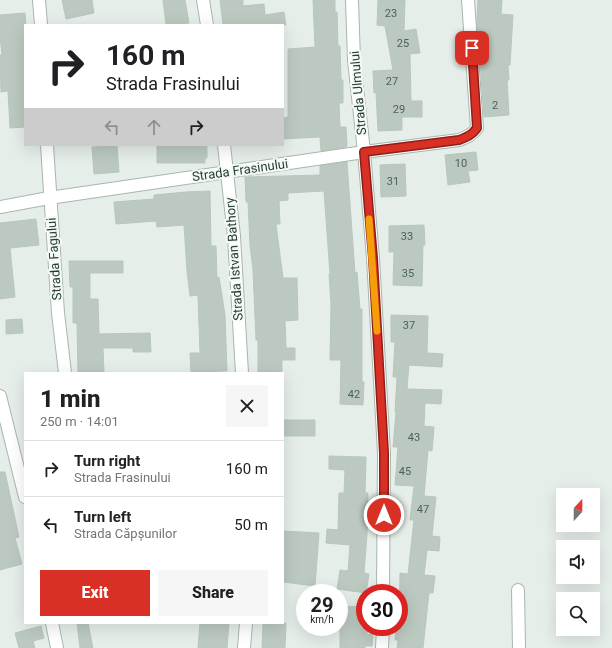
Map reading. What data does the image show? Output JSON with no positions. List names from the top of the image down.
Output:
{
  "streets": {
    "street": [
      "Strada Ulmului",
      "Strada Frasinului",
      "Strada Fagului",
      "Strada Istvan Bathory"
    ]
  },
  "crossings": [
    ["Strada Ulmului", "Strada Frasinului"],
    ["Strada Frasinului", "Strada Fagului"],
    ["Strada Frasinului", "Strada Istvan Bathory"]
  ],
  "house_numbers": [
    "23",
    "25",
    "27",
    "2",
    "29",
    "10",
    "31",
    "33",
    "35",
    "37",
    "42",
    "43",
    "45",
    "47"
  ],
  "north": "top",
  "page": {
    "turn": ["160 m", "Strada Frasinului"],
    "heading": ["1 min", "250 m · 14:01"],
    "list": [
      {
        "name": "Turn right",
        "note": "Strada Frasinului",
        "value": "160 m"
      },
      {
        "name": "Turn left",
        "note": "Strada Căpșunilor",
        "value": "50 m"
      }
    ],
    "buttons": ["Exit", "Share"],
    "speed": "29 km/h",
    "limit": "30"
  }
}
